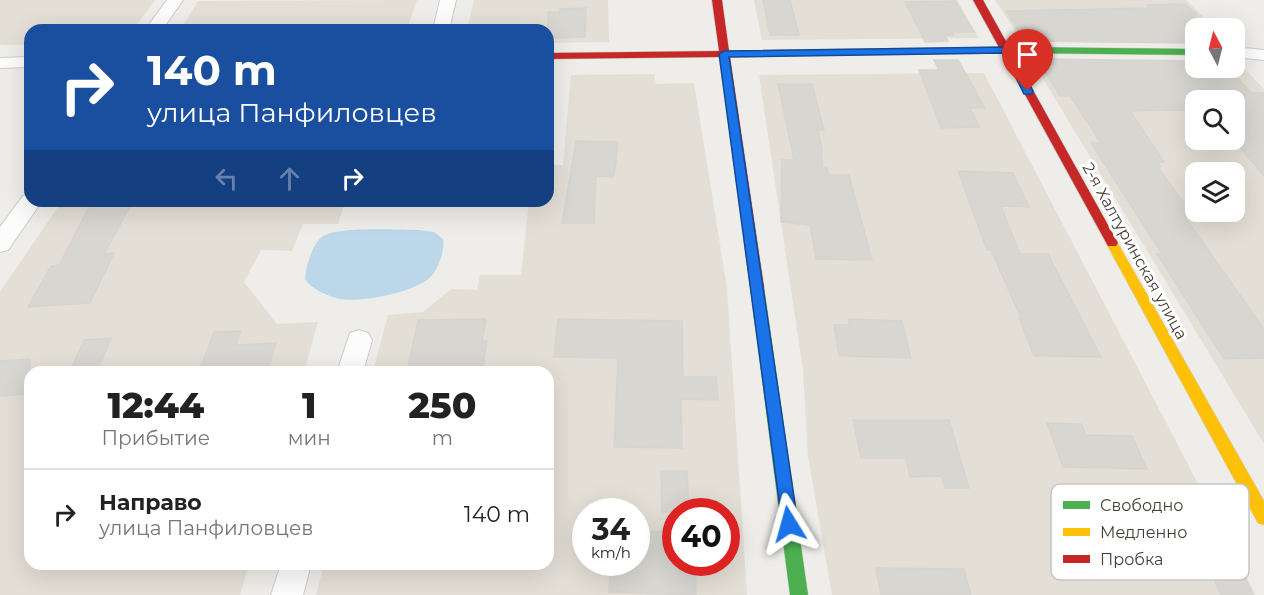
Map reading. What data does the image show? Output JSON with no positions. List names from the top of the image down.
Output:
{
  "streets": {
    "street": ["2-я Халтуринская улица"]
  },
  "legend": ["Свободно", "Медленно", "Пробка"],
  "north": "top",
  "page": {
    "turn": ["140 m", "улица Панфиловцев"],
    "eta": [
      "12:44",
      "Прибытие",
      "1",
      "мин",
      "250",
      "m"
    ],
    "list": [
      {
        "name": "Направо",
        "note": "улица Панфиловцев",
        "value": "140 m"
      }
    ],
    "speed": "34 km/h",
    "limit": "40"
  }
}
